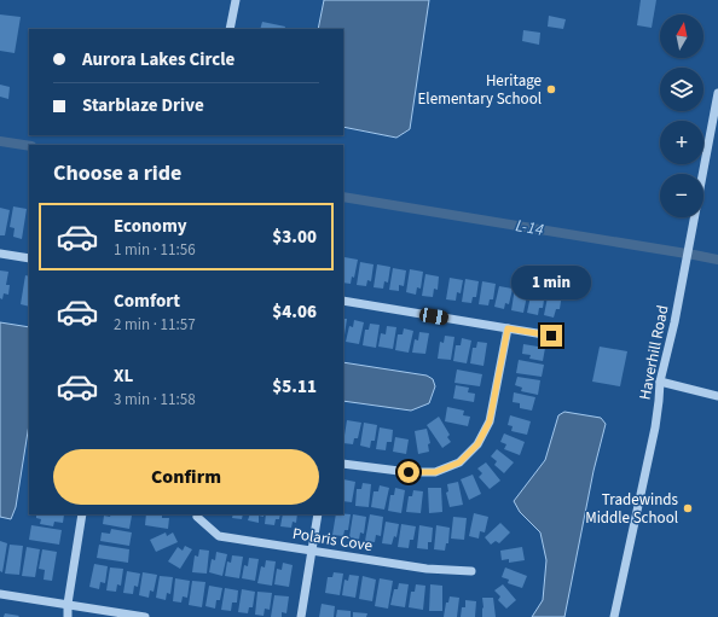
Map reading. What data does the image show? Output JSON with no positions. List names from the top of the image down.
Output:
{
  "streets": {
    "street": ["Haverhill Road", "Polaris Cove"]
  },
  "water": ["L-14"],
  "places": ["Heritage Elementary School", "Tradewinds Middle School"],
  "north": "top",
  "page": {
    "map_buttons": ["+", "−"],
    "banner": ["Aurora Lakes Circle", "Starblaze Drive"],
    "heading": "Choose a ride",
    "list": [
      {
        "name": "Economy",
        "note": "1 min · 11:56",
        "value": "$3.00"
      },
      {
        "name": "Comfort",
        "note": "2 min · 11:57",
        "value": "$4.06"
      },
      {
        "name": "XL",
        "note": "3 min · 11:58",
        "value": "$5.11"
      }
    ],
    "bubble": "1 min",
    "buttons": "Confirm"
  }
}
